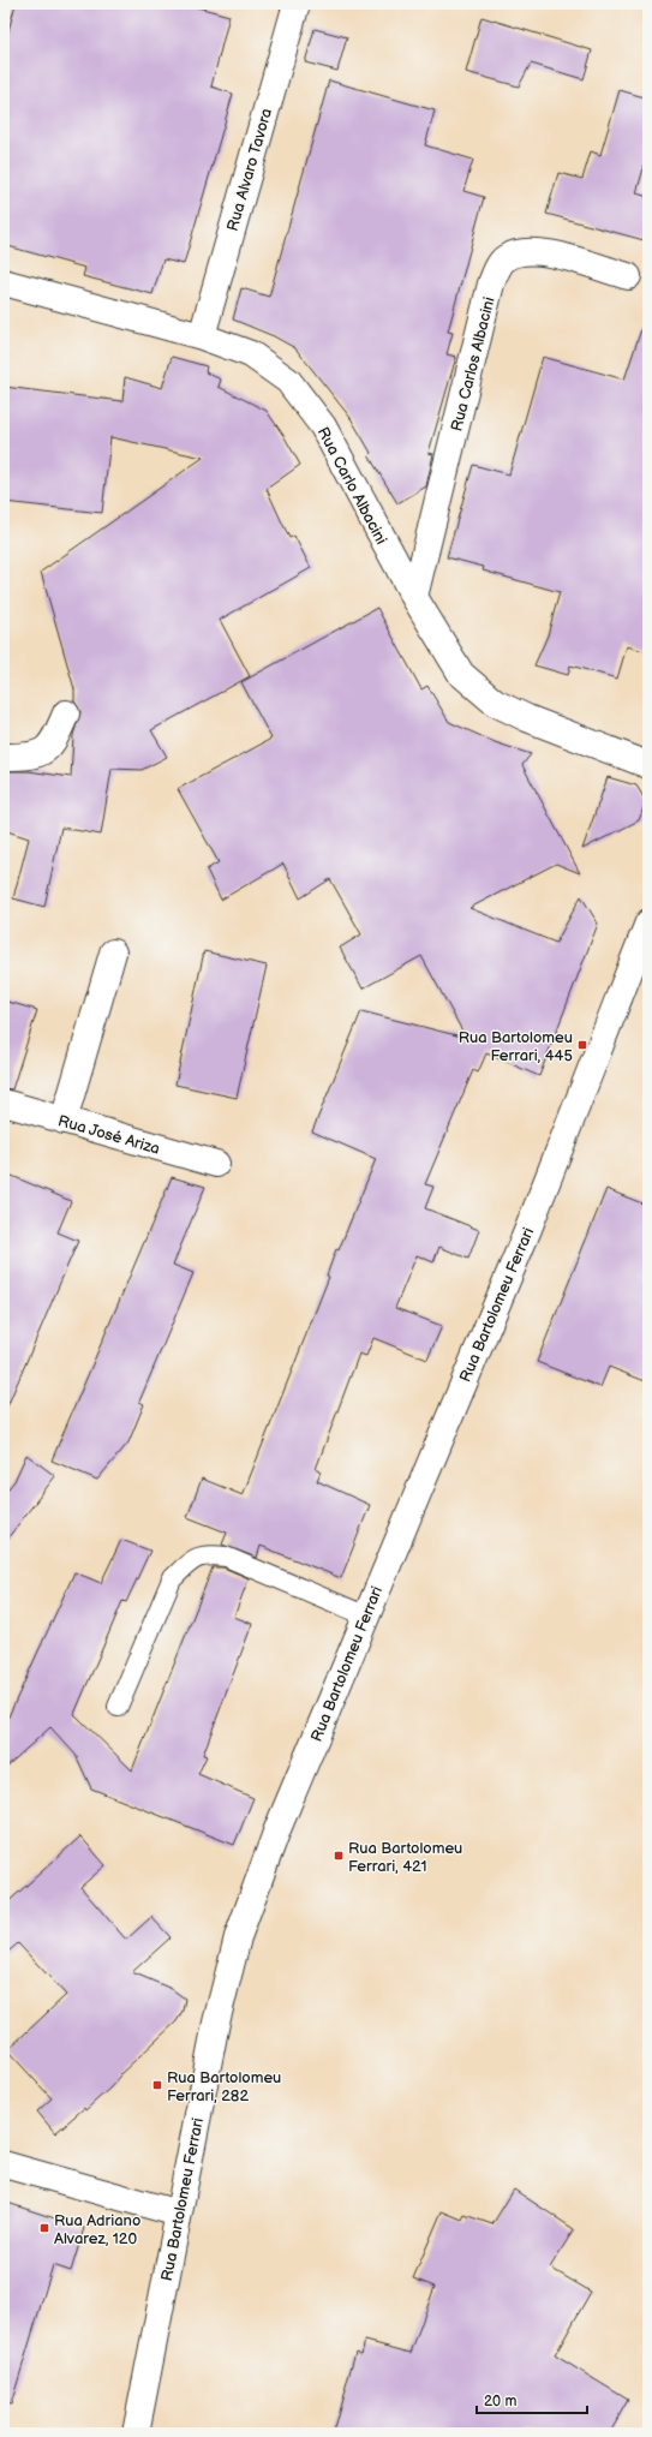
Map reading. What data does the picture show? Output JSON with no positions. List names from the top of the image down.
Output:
{
  "streets": {
    "street": [
      "Rua Alvaro Tavora",
      "Rua Carlos Albacini",
      "Rua Carlo Albacini",
      "Rua José Ariza",
      "Rua Bartolomeu Ferrari"
    ]
  },
  "crossings": [
    ["Rua Alvaro Tavora", "Rua Carlo Albacini"],
    ["Rua Carlos Albacini", "Rua Carlo Albacini"]
  ],
  "places": {
    "transit": [
      "Rua Bartolomeu Ferrari, 445",
      "Rua Bartolomeu Ferrari, 421",
      "Rua Bartolomeu Ferrari, 282",
      "Rua Adriano Alvarez, 120"
    ]
  },
  "scale_bar": "20 m"
}
